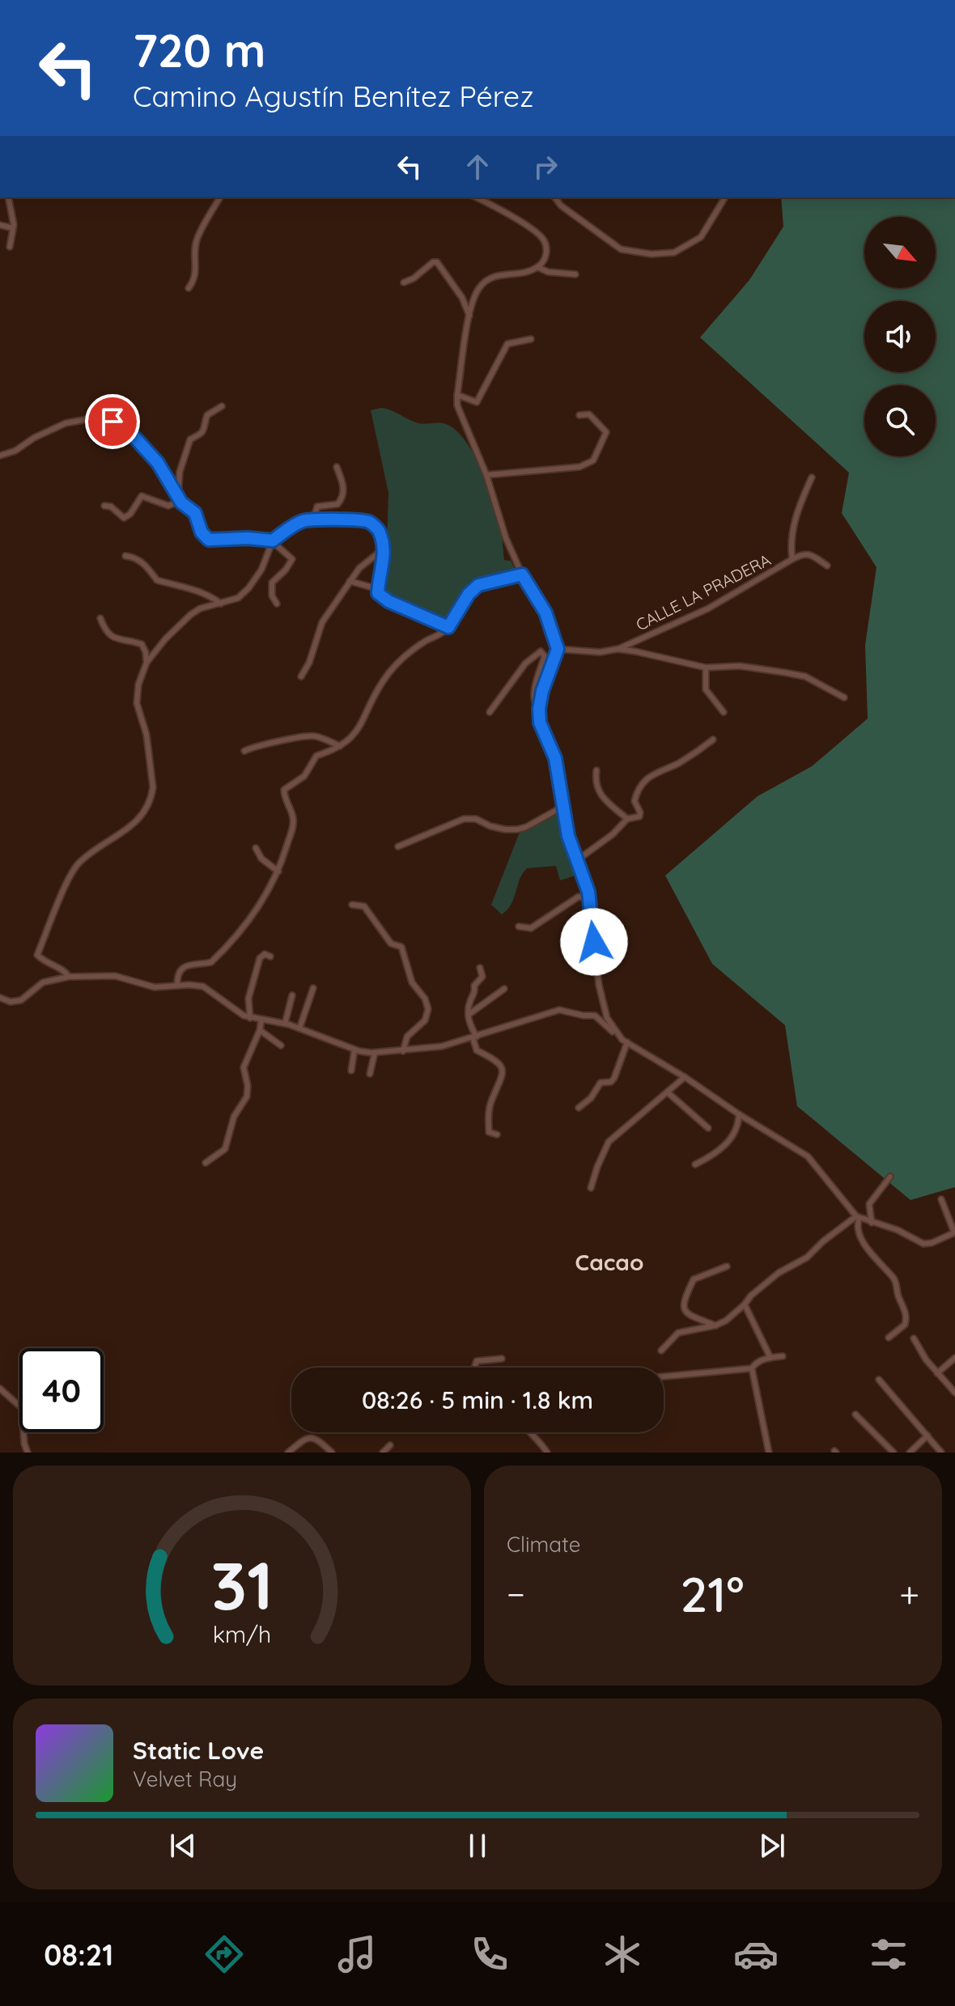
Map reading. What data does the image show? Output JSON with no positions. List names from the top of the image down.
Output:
{
  "streets": {
    "street": ["CALLE LA PRADERA"]
  },
  "districts": ["Cacao"],
  "north": "bottom right",
  "page": {
    "turn": ["720 m", "Camino Agustín Benítez Pérez"],
    "limit": "40",
    "trip": "08:26 · 5 min · 1.8 km",
    "tile": "Climate",
    "heat": ["−", "21°", "+"],
    "song": ["Static Love", "Velvet Ray"],
    "tabs": "08:21",
    "gauge": ["31", "km/h"]
  }
}
